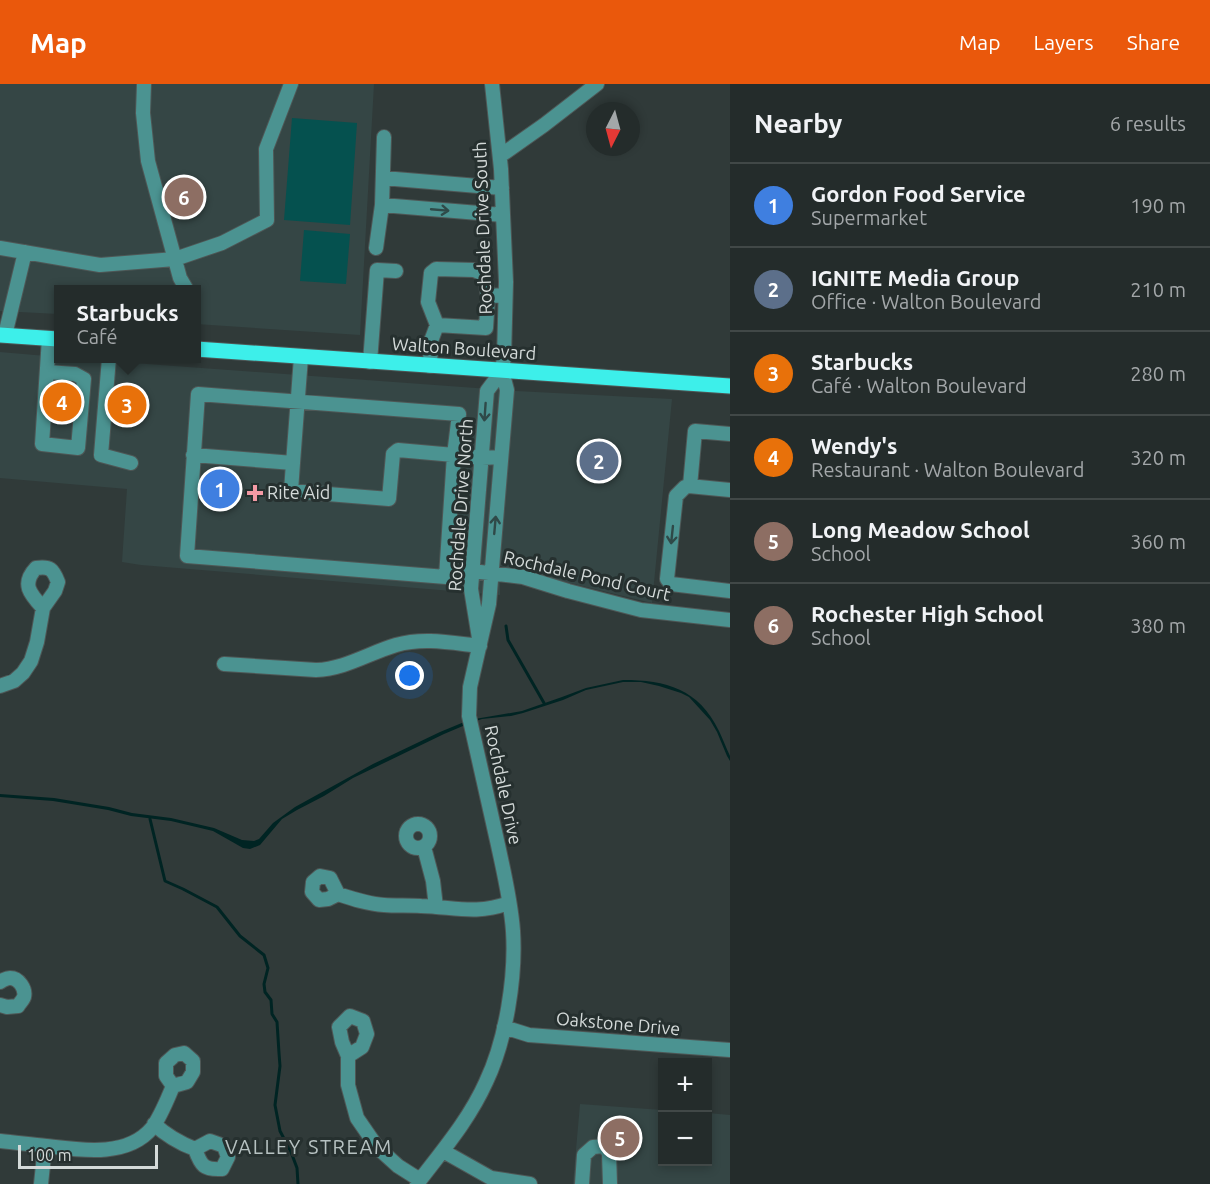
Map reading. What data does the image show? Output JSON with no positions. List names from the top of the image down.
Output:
{
  "streets": {
    "main road": ["Walton Boulevard"],
    "street": [
      "Rochdale Drive South",
      "Rochdale Drive North",
      "Rochdale Pond Court",
      "Rochdale Drive",
      "Oakstone Drive"
    ]
  },
  "crossings": [
    ["Rochdale Drive South", "Walton Boulevard"],
    ["Rochdale Drive South", "Rochdale Drive North"],
    ["Rochdale Drive South", "Rochdale Drive"],
    ["Walton Boulevard", "Rochdale Drive North"],
    ["Walton Boulevard", "Rochdale Drive"],
    ["Rochdale Drive North", "Rochdale Pond Court"],
    ["Rochdale Drive North", "Rochdale Drive"],
    ["Rochdale Pond Court", "Rochdale Drive"],
    ["Rochdale Drive", "Oakstone Drive"]
  ],
  "districts": ["VALLEY STREAM"],
  "places": {
    "health": ["Rite Aid"]
  },
  "scale_bar": "100 m",
  "north": "bottom",
  "page": {
    "header": "Map",
    "nav": ["Map", "Layers", "Share"],
    "heading": ["Nearby", "6 results"],
    "list": [
      {
        "mark": "1",
        "name": "Gordon Food Service",
        "note": "Supermarket",
        "value": "190 m"
      },
      {
        "mark": "2",
        "name": "IGNITE Media Group",
        "note": "Office · Walton Boulevard",
        "value": "210 m"
      },
      {
        "mark": "3",
        "name": "Starbucks",
        "note": "Café · Walton Boulevard",
        "value": "280 m"
      },
      {
        "mark": "4",
        "name": "Wendy's",
        "note": "Restaurant · Walton Boulevard",
        "value": "320 m"
      },
      {
        "mark": "5",
        "name": "Long Meadow School",
        "note": "School",
        "value": "360 m"
      },
      {
        "mark": "6",
        "name": "Rochester High School",
        "note": "School",
        "value": "380 m"
      }
    ],
    "pins": [
      "6",
      "4",
      "3",
      "2",
      "1",
      "5"
    ],
    "popup": ["Starbucks", "Café"],
    "map_buttons": ["+", "−"],
    "scale": "100 m"
  }
}
